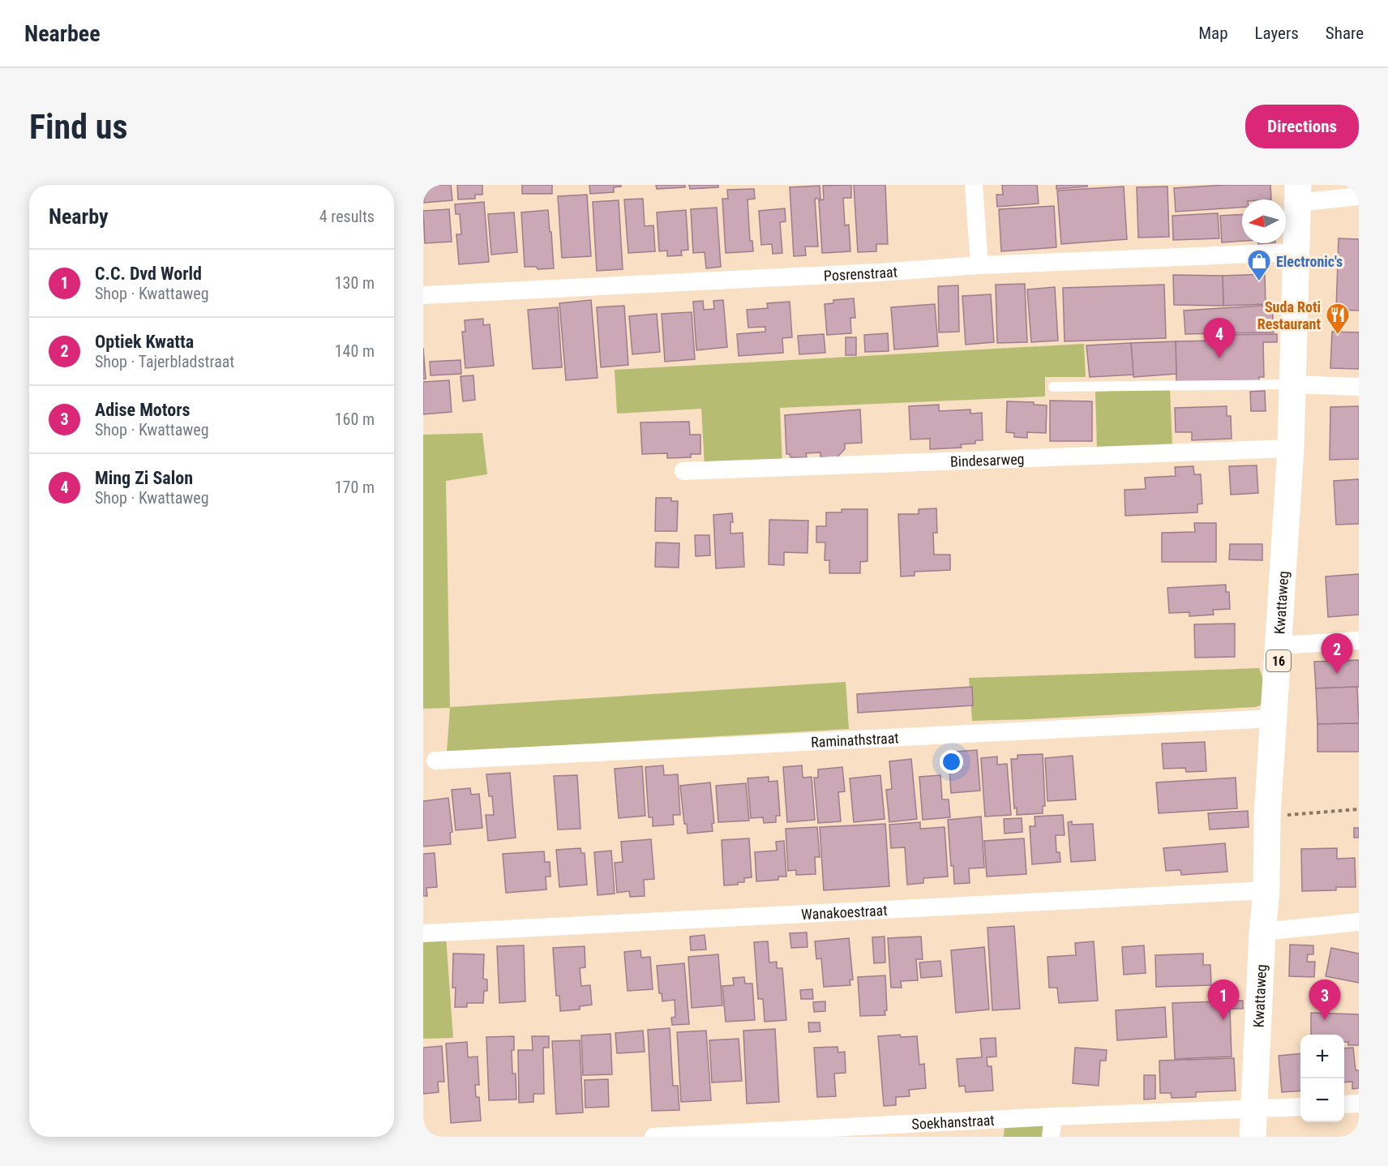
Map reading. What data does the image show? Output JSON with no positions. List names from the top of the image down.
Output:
{
  "streets": {
    "main road": ["Kwattaweg", "16"],
    "street": [
      "Posrenstraat",
      "Bindesarweg",
      "Raminathstraat",
      "Wanakoestraat",
      "Soekhanstraat"
    ]
  },
  "crossings": [
    ["Posrenstraat", "Kwattaweg"],
    ["Bindesarweg", "Kwattaweg"],
    ["Kwattaweg", "Raminathstraat"],
    ["Kwattaweg", "Wanakoestraat"],
    ["Kwattaweg", "Soekhanstraat"]
  ],
  "places": {
    "shop": ["Electronic's"],
    "restaurant": ["Suda Roti Restaurant"]
  },
  "north": "left",
  "page": {
    "header": "Nearbee",
    "nav": ["Map", "Layers", "Share"],
    "buttons": "Directions",
    "title": "Find us",
    "heading": ["Nearby", "4 results"],
    "list": [
      {
        "mark": "1",
        "name": "C.C. Dvd World",
        "note": "Shop · Kwattaweg",
        "value": "130 m"
      },
      {
        "mark": "2",
        "name": "Optiek Kwatta",
        "note": "Shop · Tajerbladstraat",
        "value": "140 m"
      },
      {
        "mark": "3",
        "name": "Adise Motors",
        "note": "Shop · Kwattaweg",
        "value": "160 m"
      },
      {
        "mark": "4",
        "name": "Ming Zi Salon",
        "note": "Shop · Kwattaweg",
        "value": "170 m"
      }
    ],
    "pins": [
      "4",
      "2",
      "1",
      "3"
    ],
    "map_buttons": ["+", "−"]
  }
}
